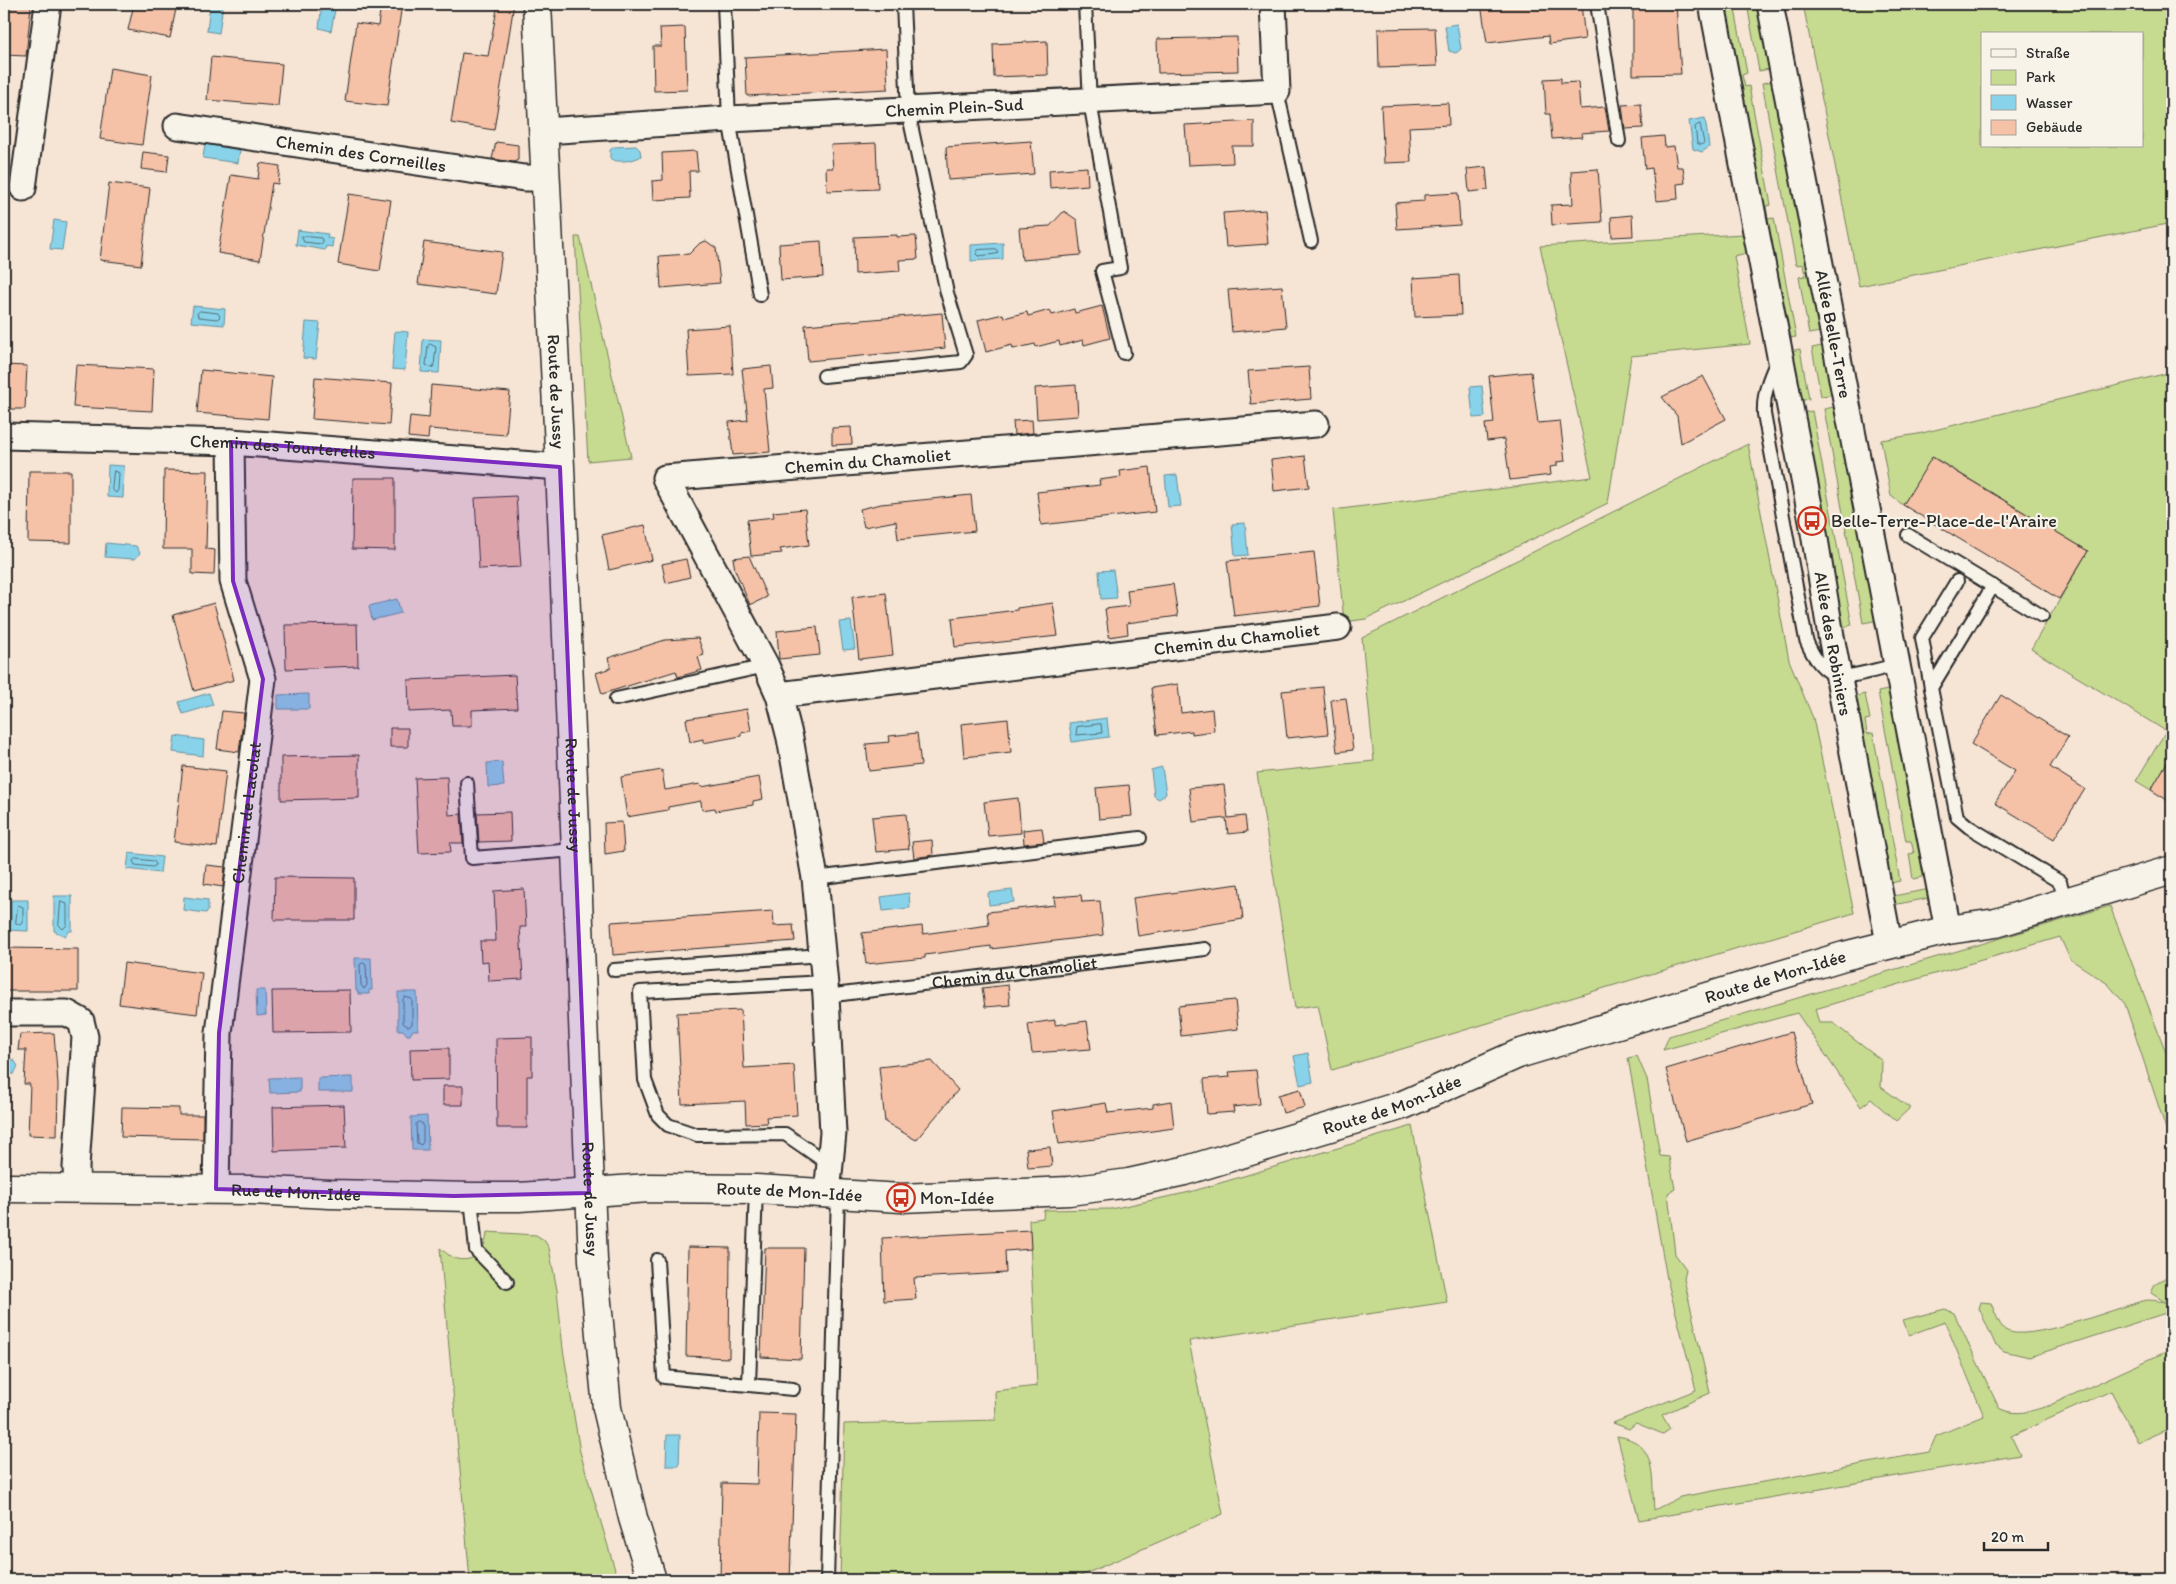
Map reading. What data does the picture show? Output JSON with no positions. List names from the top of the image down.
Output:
{
  "streets": {
    "main road": ["Route de Jussy", "Route de Mon-Idée", "Rue de Mon-Idée"],
    "street": [
      "Chemin Plein-Sud",
      "Chemin des Corneilles",
      "Allée Belle-Terre",
      "Chemin des Tourterelles",
      "Chemin du Chamoliet",
      "Allée des Robiniers",
      "Chemin de Lacolat"
    ]
  },
  "crossings": [
    ["Chemin Plein-Sud", "Route de Jussy"],
    ["Chemin des Corneilles", "Route de Jussy"],
    ["Route de Jussy", "Chemin des Tourterelles"],
    ["Route de Jussy", "Route de Mon-Idée"],
    ["Route de Jussy", "Rue de Mon-Idée"],
    ["Chemin des Tourterelles", "Chemin de Lacolat"],
    ["Chemin du Chamoliet", "Route de Mon-Idée"],
    ["Allée des Robiniers", "Route de Mon-Idée"],
    ["Chemin de Lacolat", "Rue de Mon-Idée"],
    ["Route de Mon-Idée", "Rue de Mon-Idée"]
  ],
  "places": {
    "bus stop": ["Belle-Terre-Place-de-l'Araire", "Mon-Idée"]
  },
  "legend": [
    "Straße",
    "Park",
    "Wasser",
    "Gebäude"
  ],
  "scale_bar": "20 m"
}
